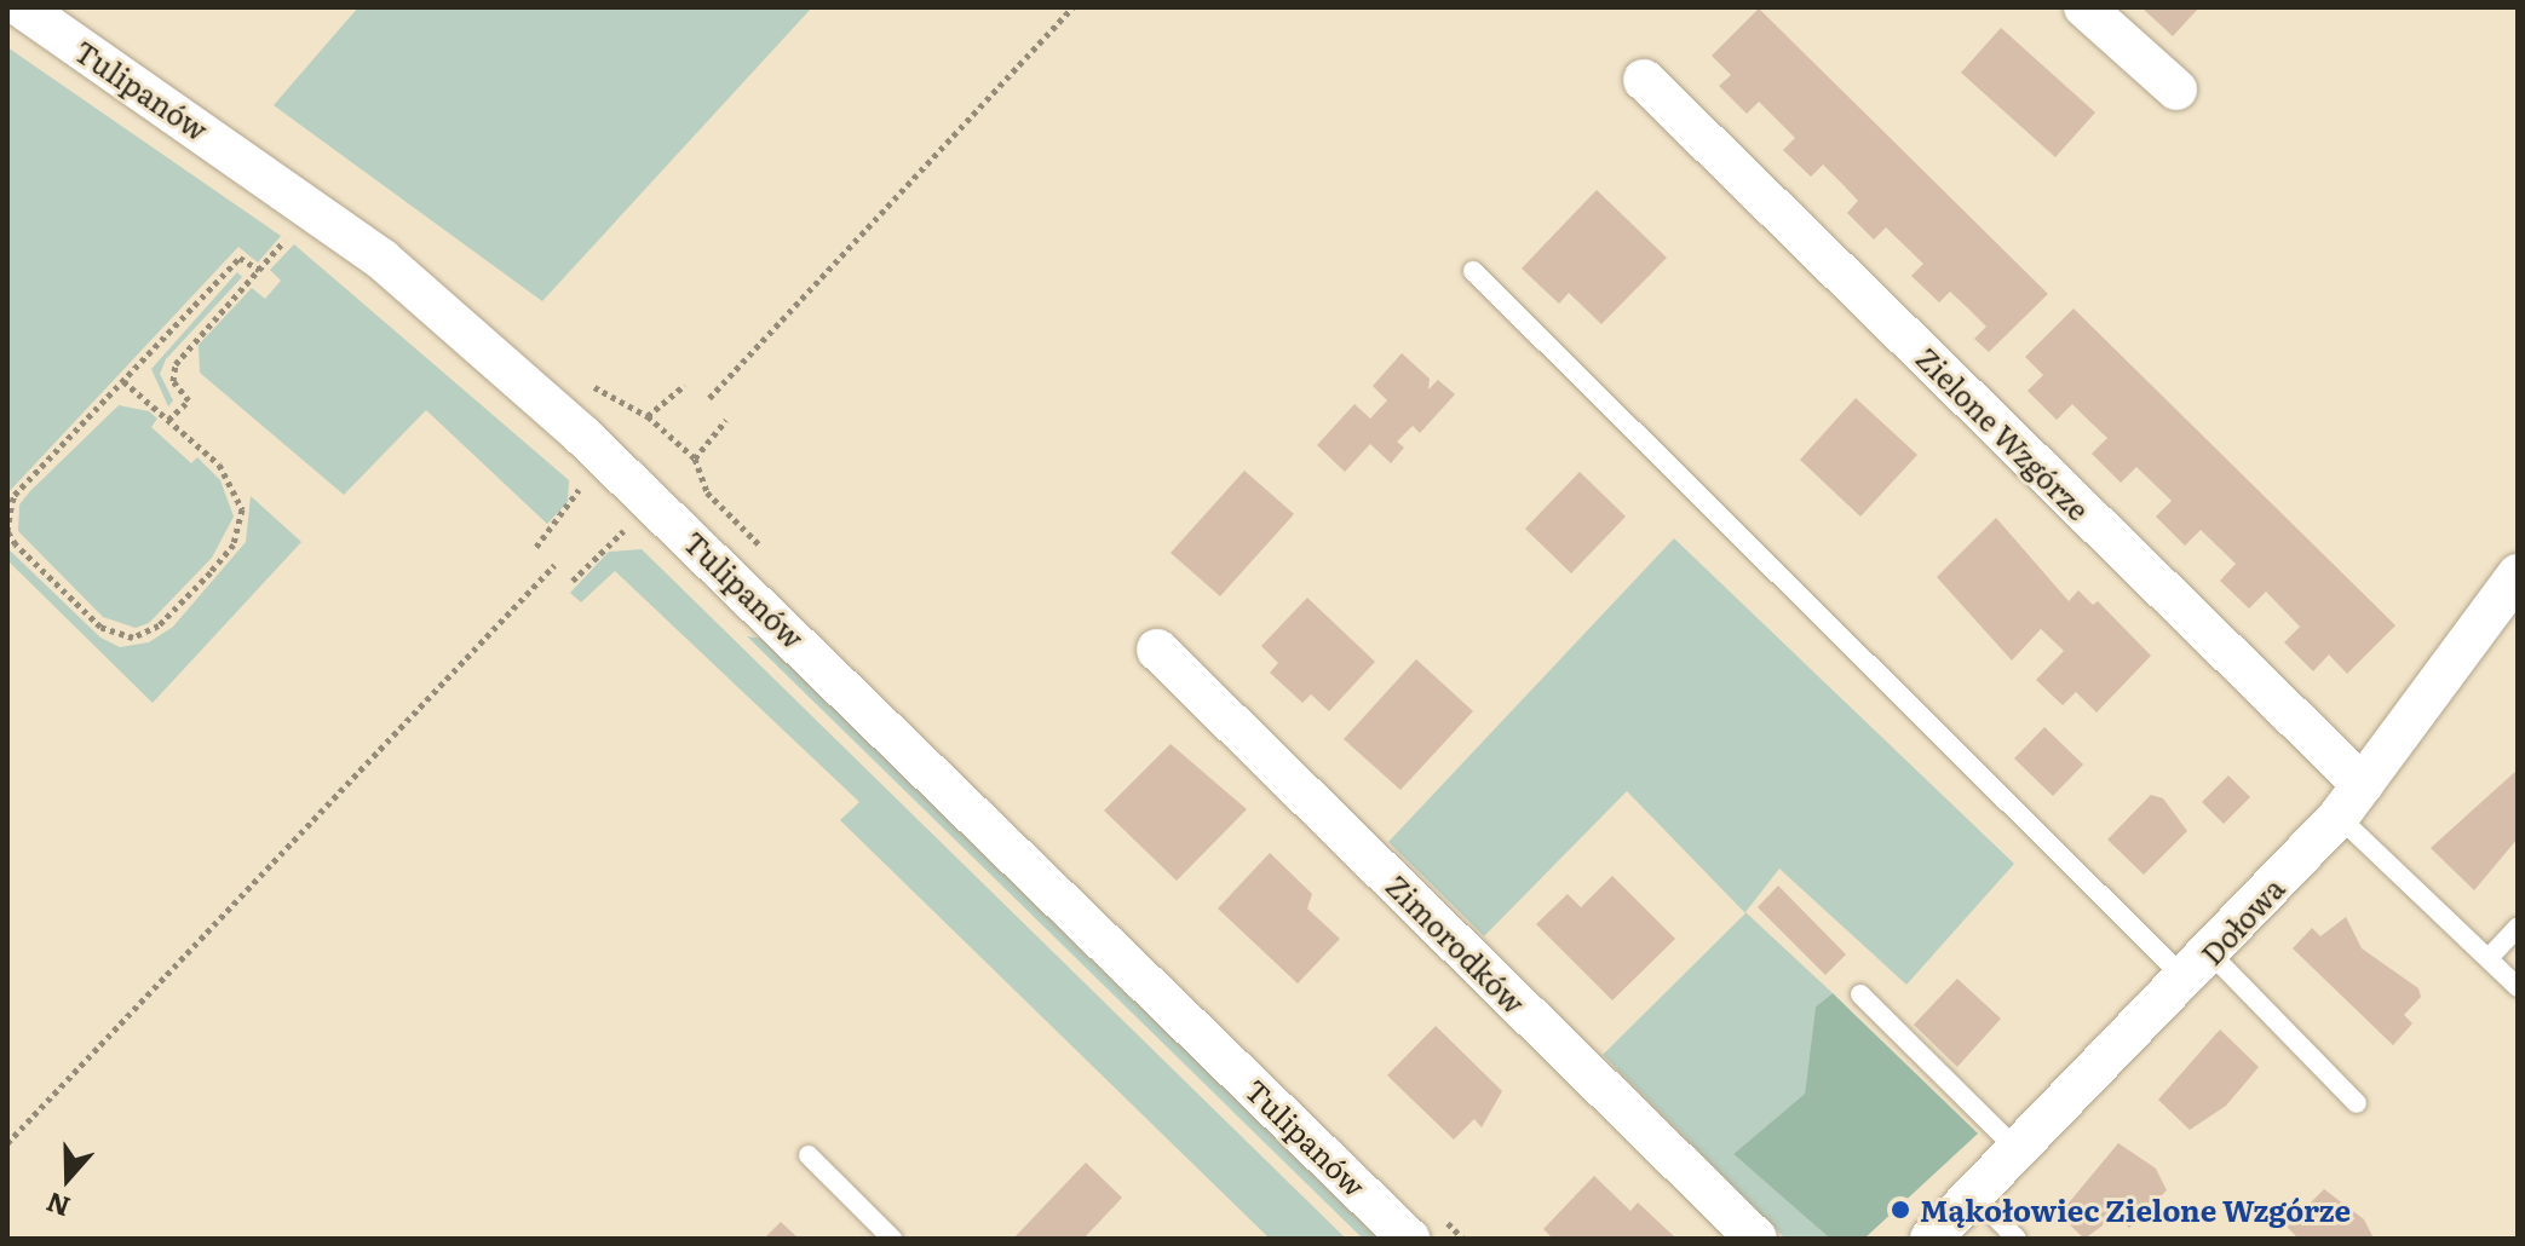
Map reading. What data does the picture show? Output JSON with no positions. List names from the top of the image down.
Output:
{
  "streets": {
    "street": [
      "Tulipanów",
      "Zielone Wzgórze",
      "Dołowa",
      "Zimorodków"
    ]
  },
  "crossings": [
    ["Zielone Wzgórze", "Dołowa"]
  ],
  "places": ["Mąkołowiec Zielone Wzgórze"],
  "north": "bottom"
}
